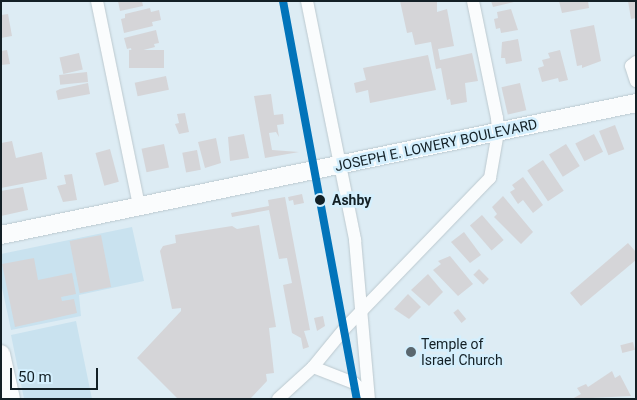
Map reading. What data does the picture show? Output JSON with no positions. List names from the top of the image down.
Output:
{
  "streets": {
    "main road": ["JOSEPH E. LOWERY BOULEVARD"]
  },
  "places": ["Ashby", "Temple of Israel Church"],
  "scale_bar": "50 m"
}
